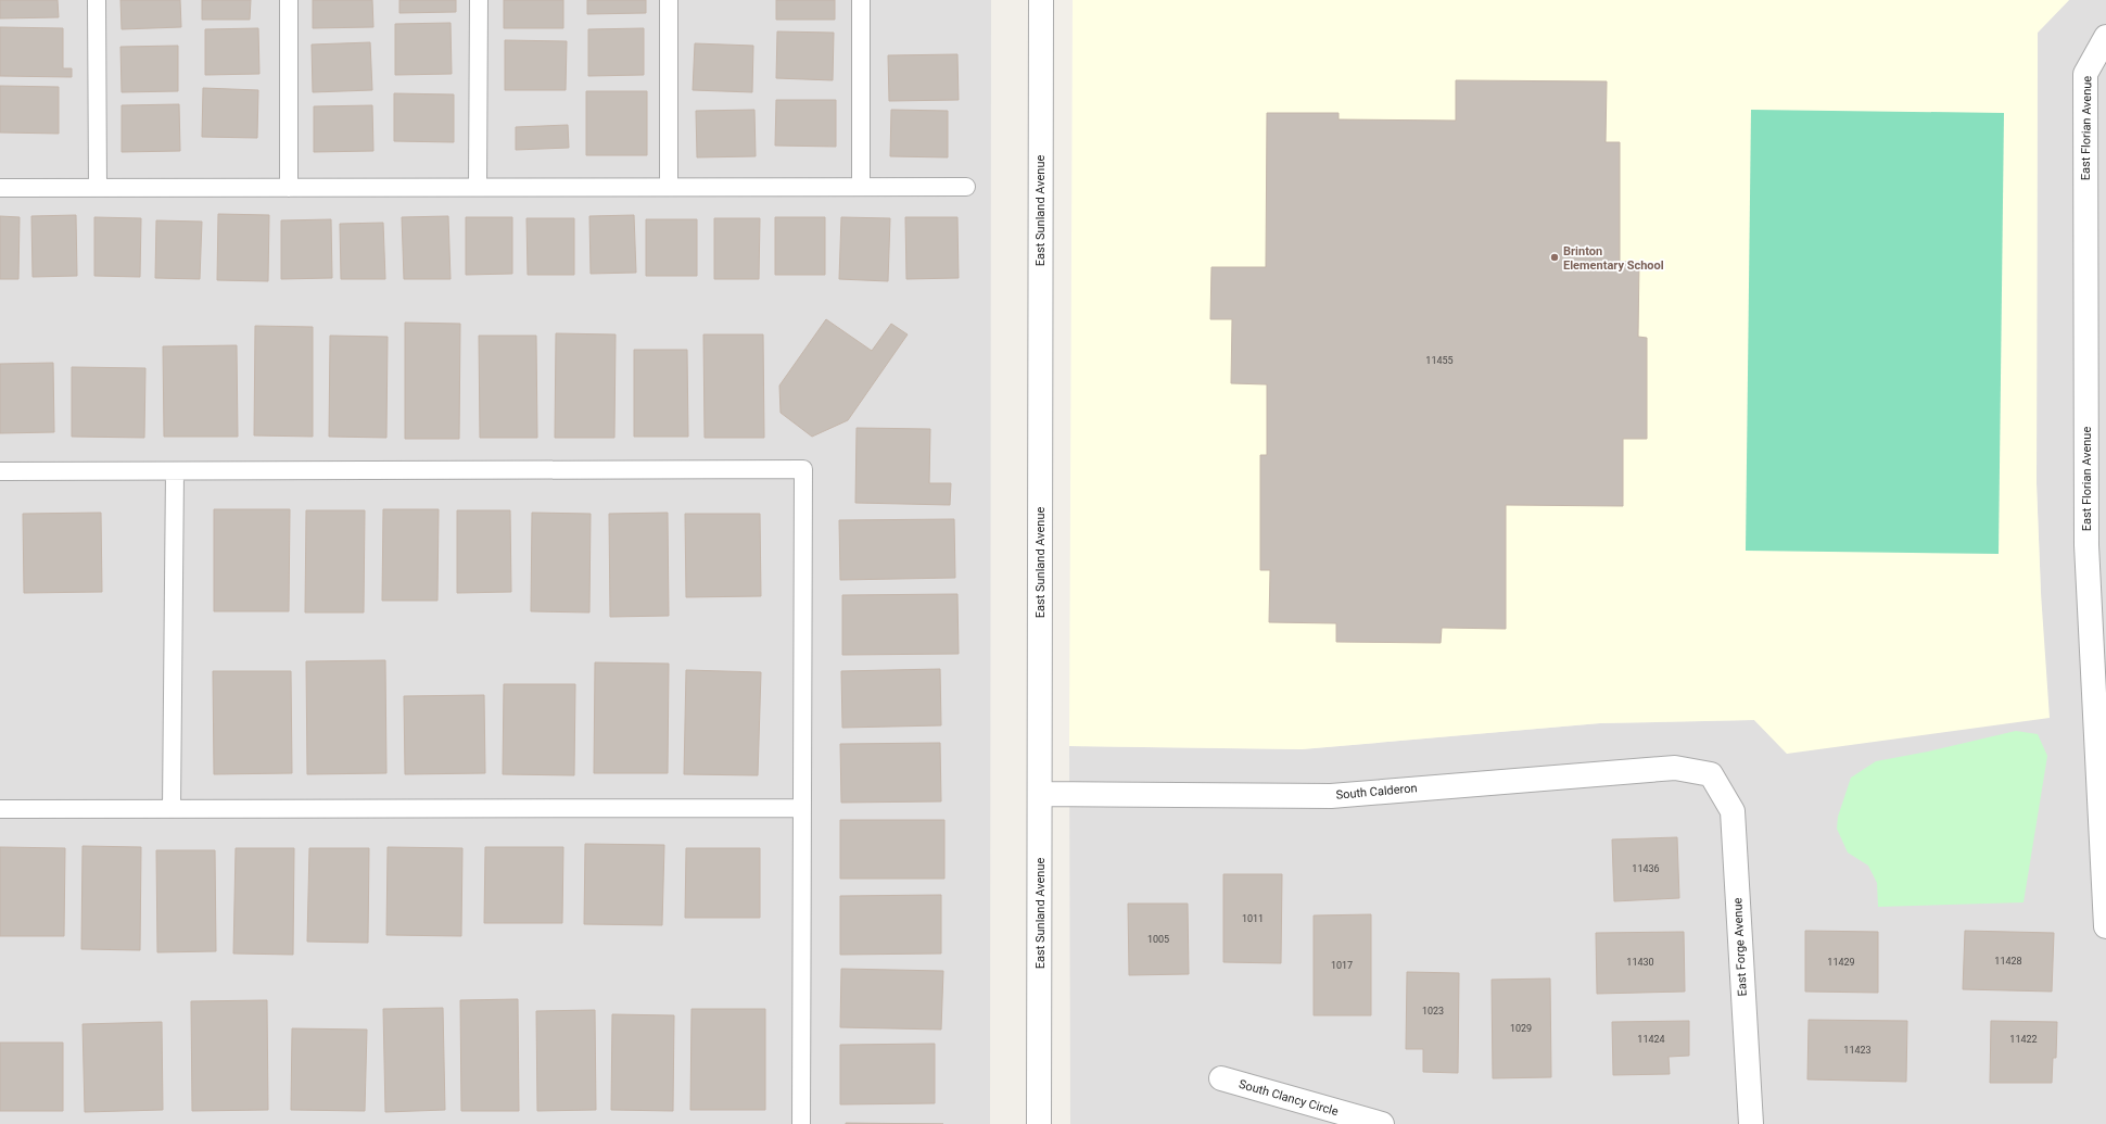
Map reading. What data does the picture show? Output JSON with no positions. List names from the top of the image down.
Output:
{
  "streets": {
    "street": [
      "East Florian Avenue",
      "East Sunland Avenue",
      "South Calderon",
      "East Forge Avenue",
      "South Clancy Circle"
    ]
  },
  "crossings": [
    ["East Sunland Avenue", "South Calderon"],
    ["South Calderon", "East Forge Avenue"]
  ],
  "places": ["Brinton Elementary School"],
  "house_numbers": [
    "11455",
    "11436",
    "1011",
    "1005",
    "11428",
    "11430",
    "11429",
    "1017",
    "1023",
    "1029",
    "11424",
    "11422",
    "11423"
  ]
}
